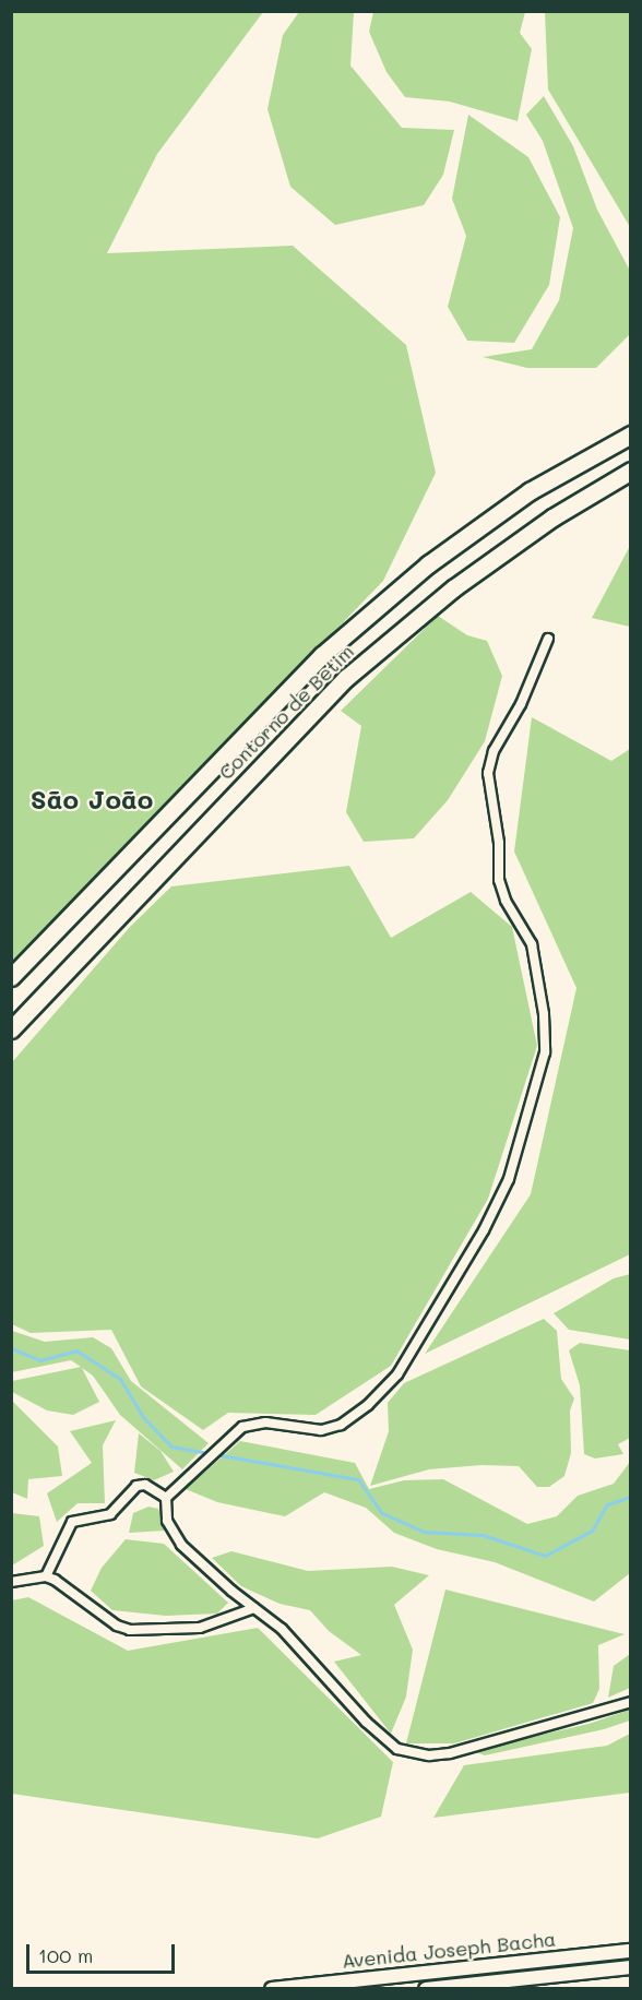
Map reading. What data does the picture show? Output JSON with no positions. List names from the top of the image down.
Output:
{
  "streets": {
    "highway": ["Contorno de Betim"],
    "main road": ["Avenida Joseph Bacha"]
  },
  "districts": ["São João"],
  "scale_bar": "100 m"
}
